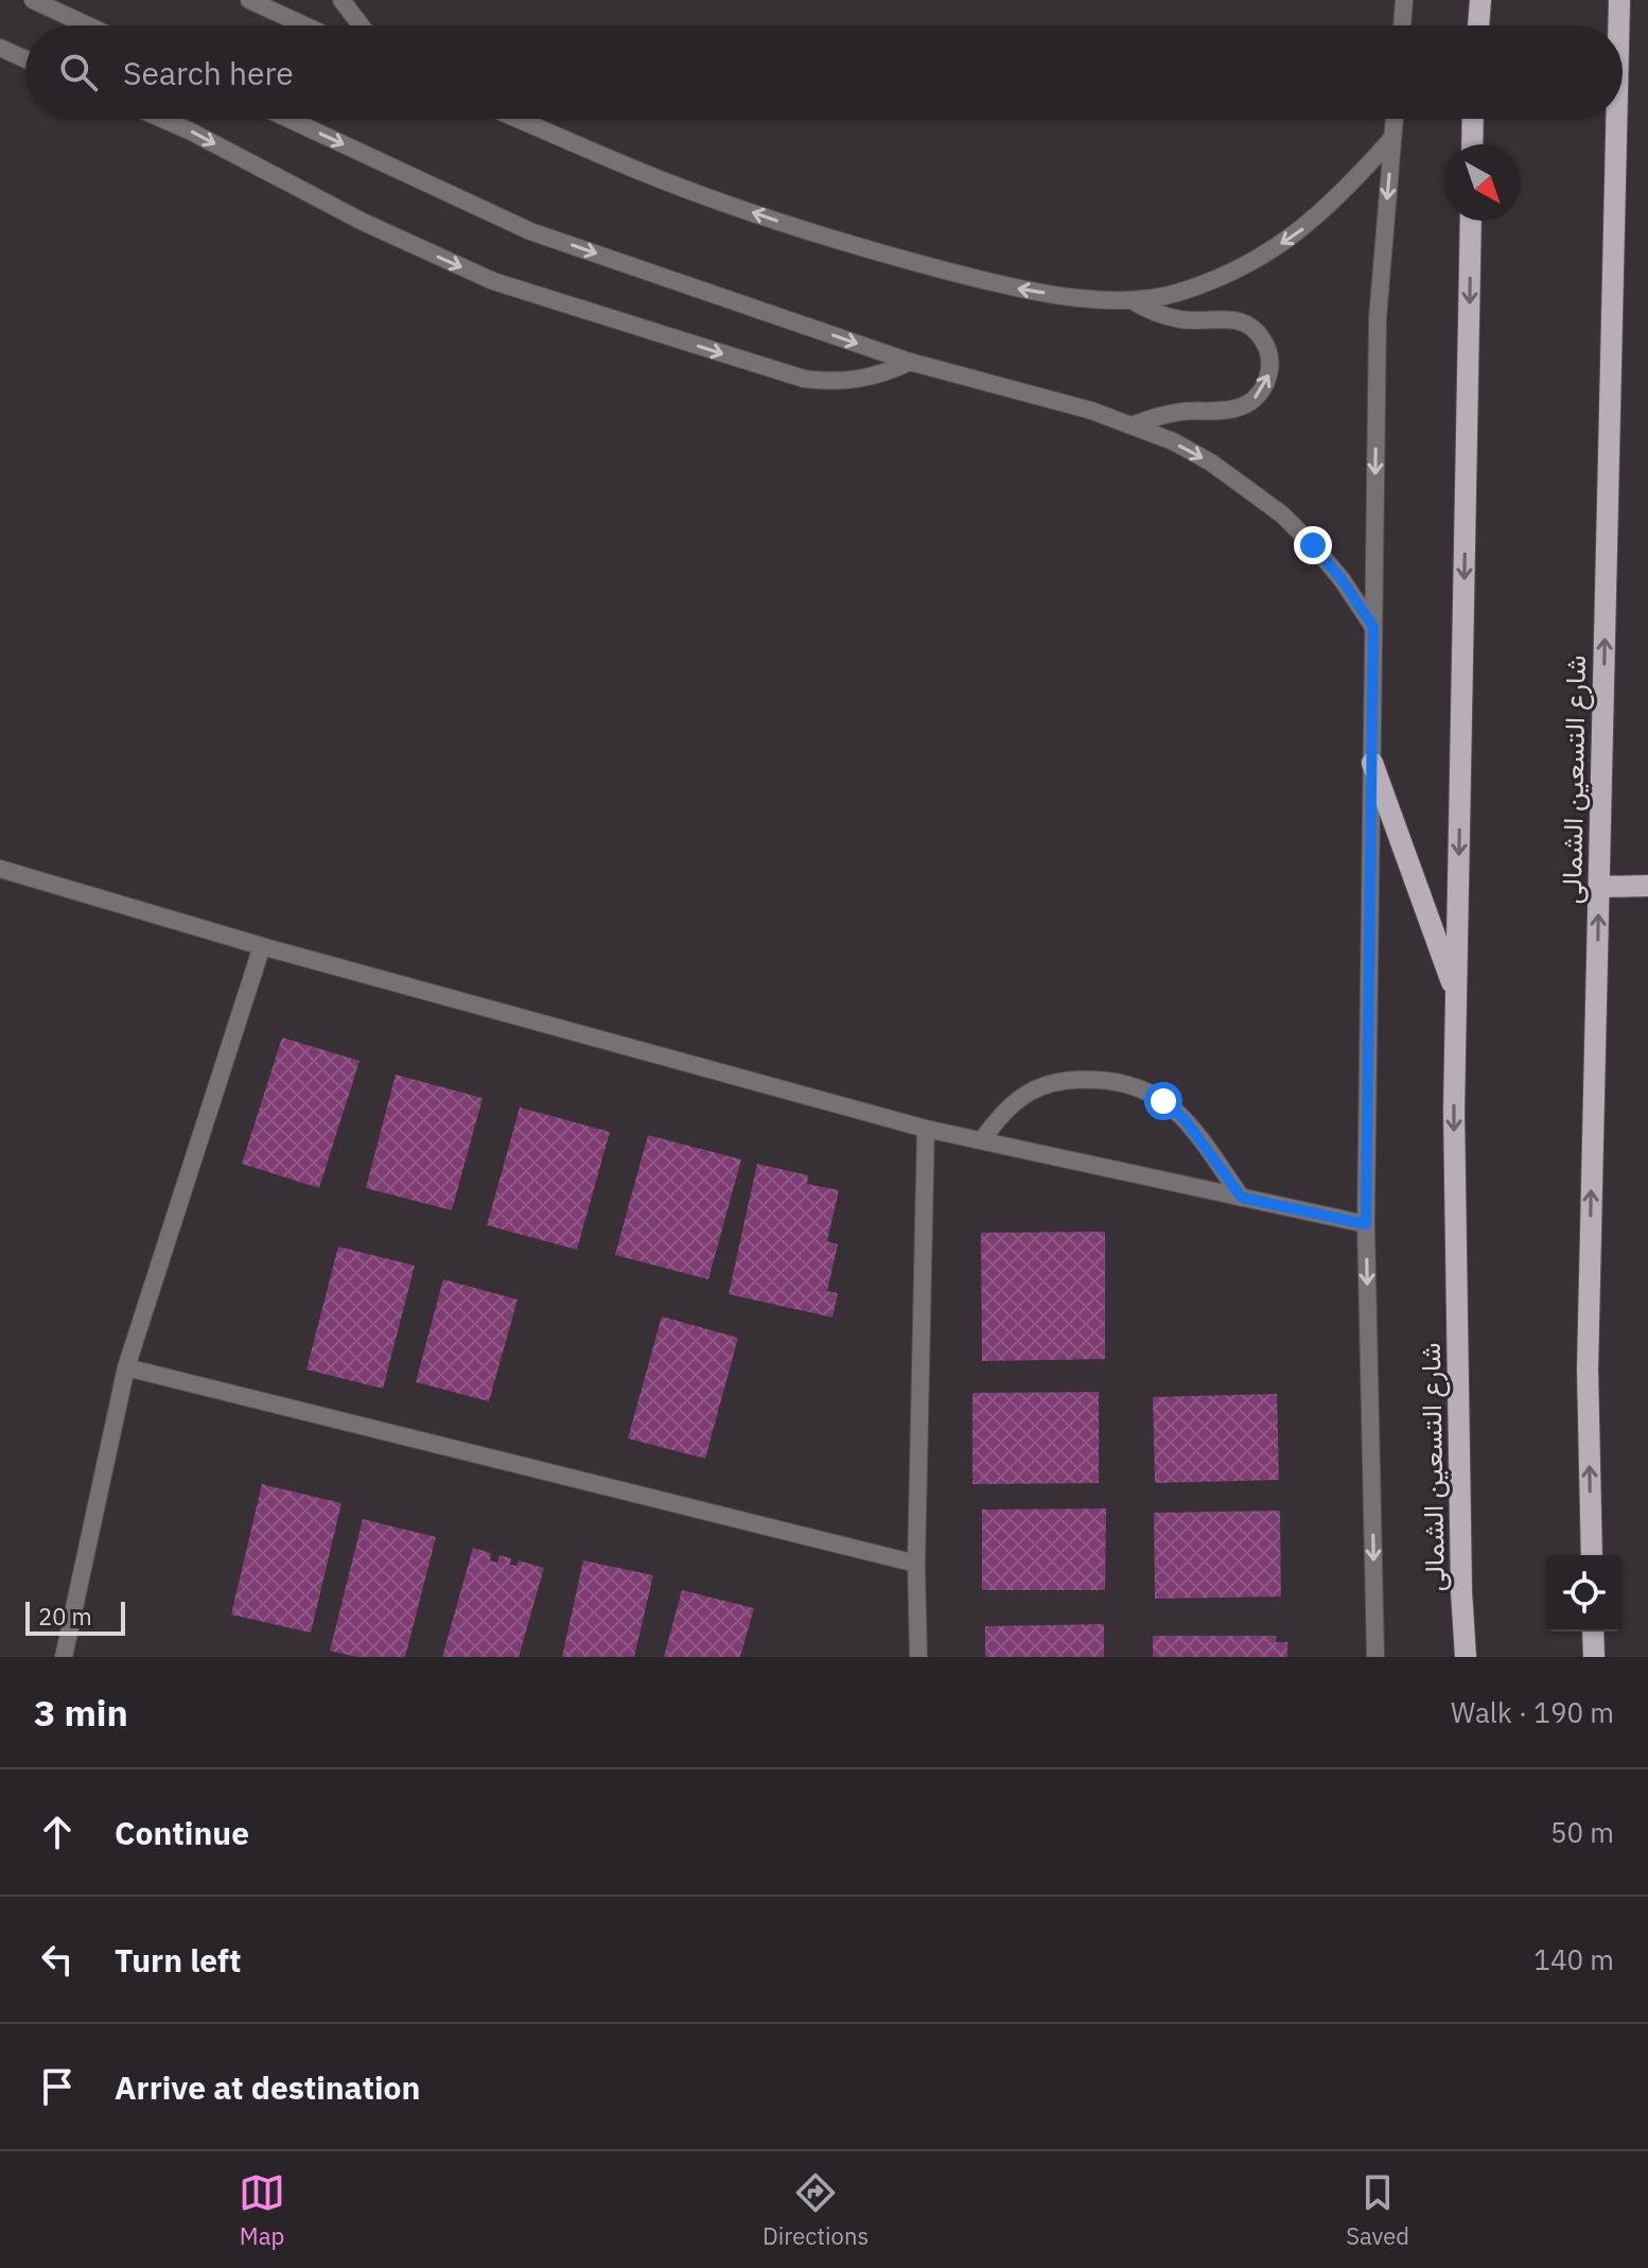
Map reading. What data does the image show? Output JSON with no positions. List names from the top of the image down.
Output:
{
  "streets": {
    "main road": ["شارع التسعين الشمالى"]
  },
  "scale_bar": "20 m",
  "north": "bottom right",
  "page": {
    "search": "Search here",
    "scale": "20 m",
    "heading": ["3 min", "Walk · 190 m"],
    "list": [
      ["Continue", "50 m"],
      ["Turn left", "140 m"],
      "Arrive at destination"
    ],
    "nav": ["Map", "Directions", "Saved"]
  }
}
